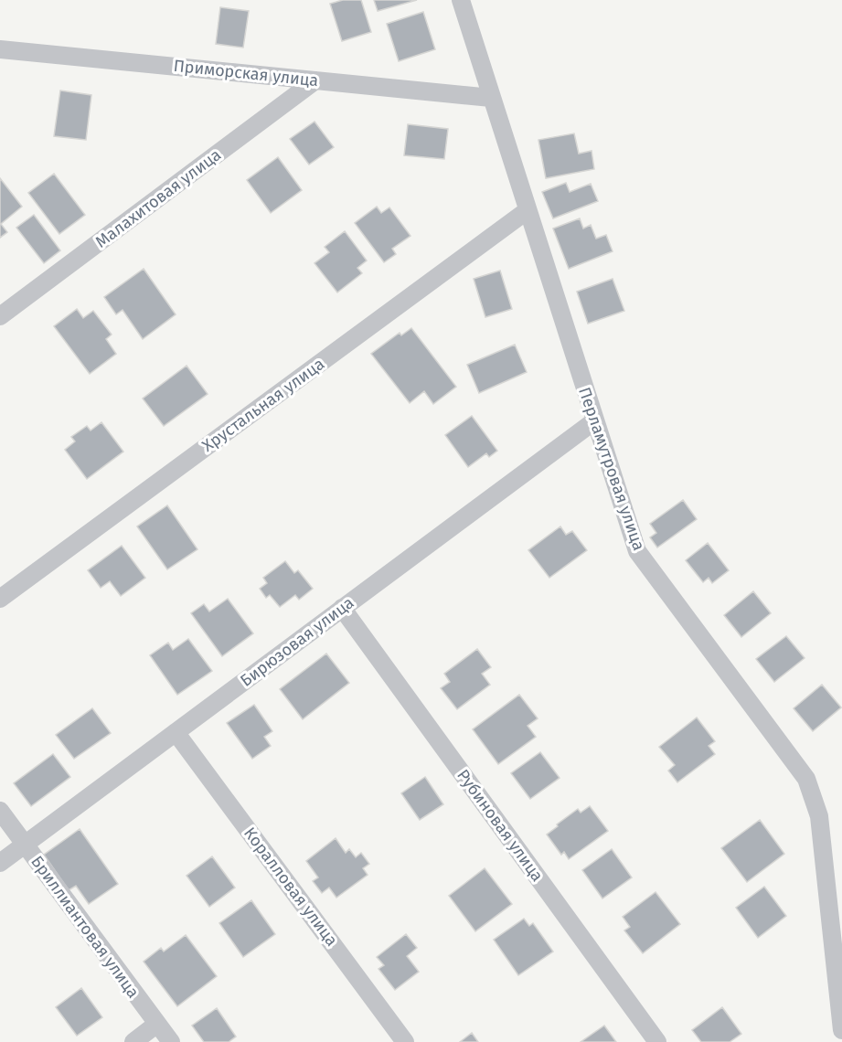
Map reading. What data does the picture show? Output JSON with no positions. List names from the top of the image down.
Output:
{
  "streets": {
    "street": [
      "Приморская улица",
      "Малахитовая улица",
      "Хрустальная улица",
      "Перламутровая улица",
      "Бирюзовая улица",
      "Рубиновая улица",
      "Коралловая улица",
      "Бриллиантовая улица"
    ]
  },
  "crossings": [
    ["Приморская улица", "Малахитовая улица"],
    ["Приморская улица", "Перламутровая улица"],
    ["Хрустальная улица", "Перламутровая улица"],
    ["Перламутровая улица", "Бирюзовая улица"],
    ["Бирюзовая улица", "Рубиновая улица"],
    ["Бирюзовая улица", "Коралловая улица"],
    ["Бирюзовая улица", "Бриллиантовая улица"]
  ]
}
